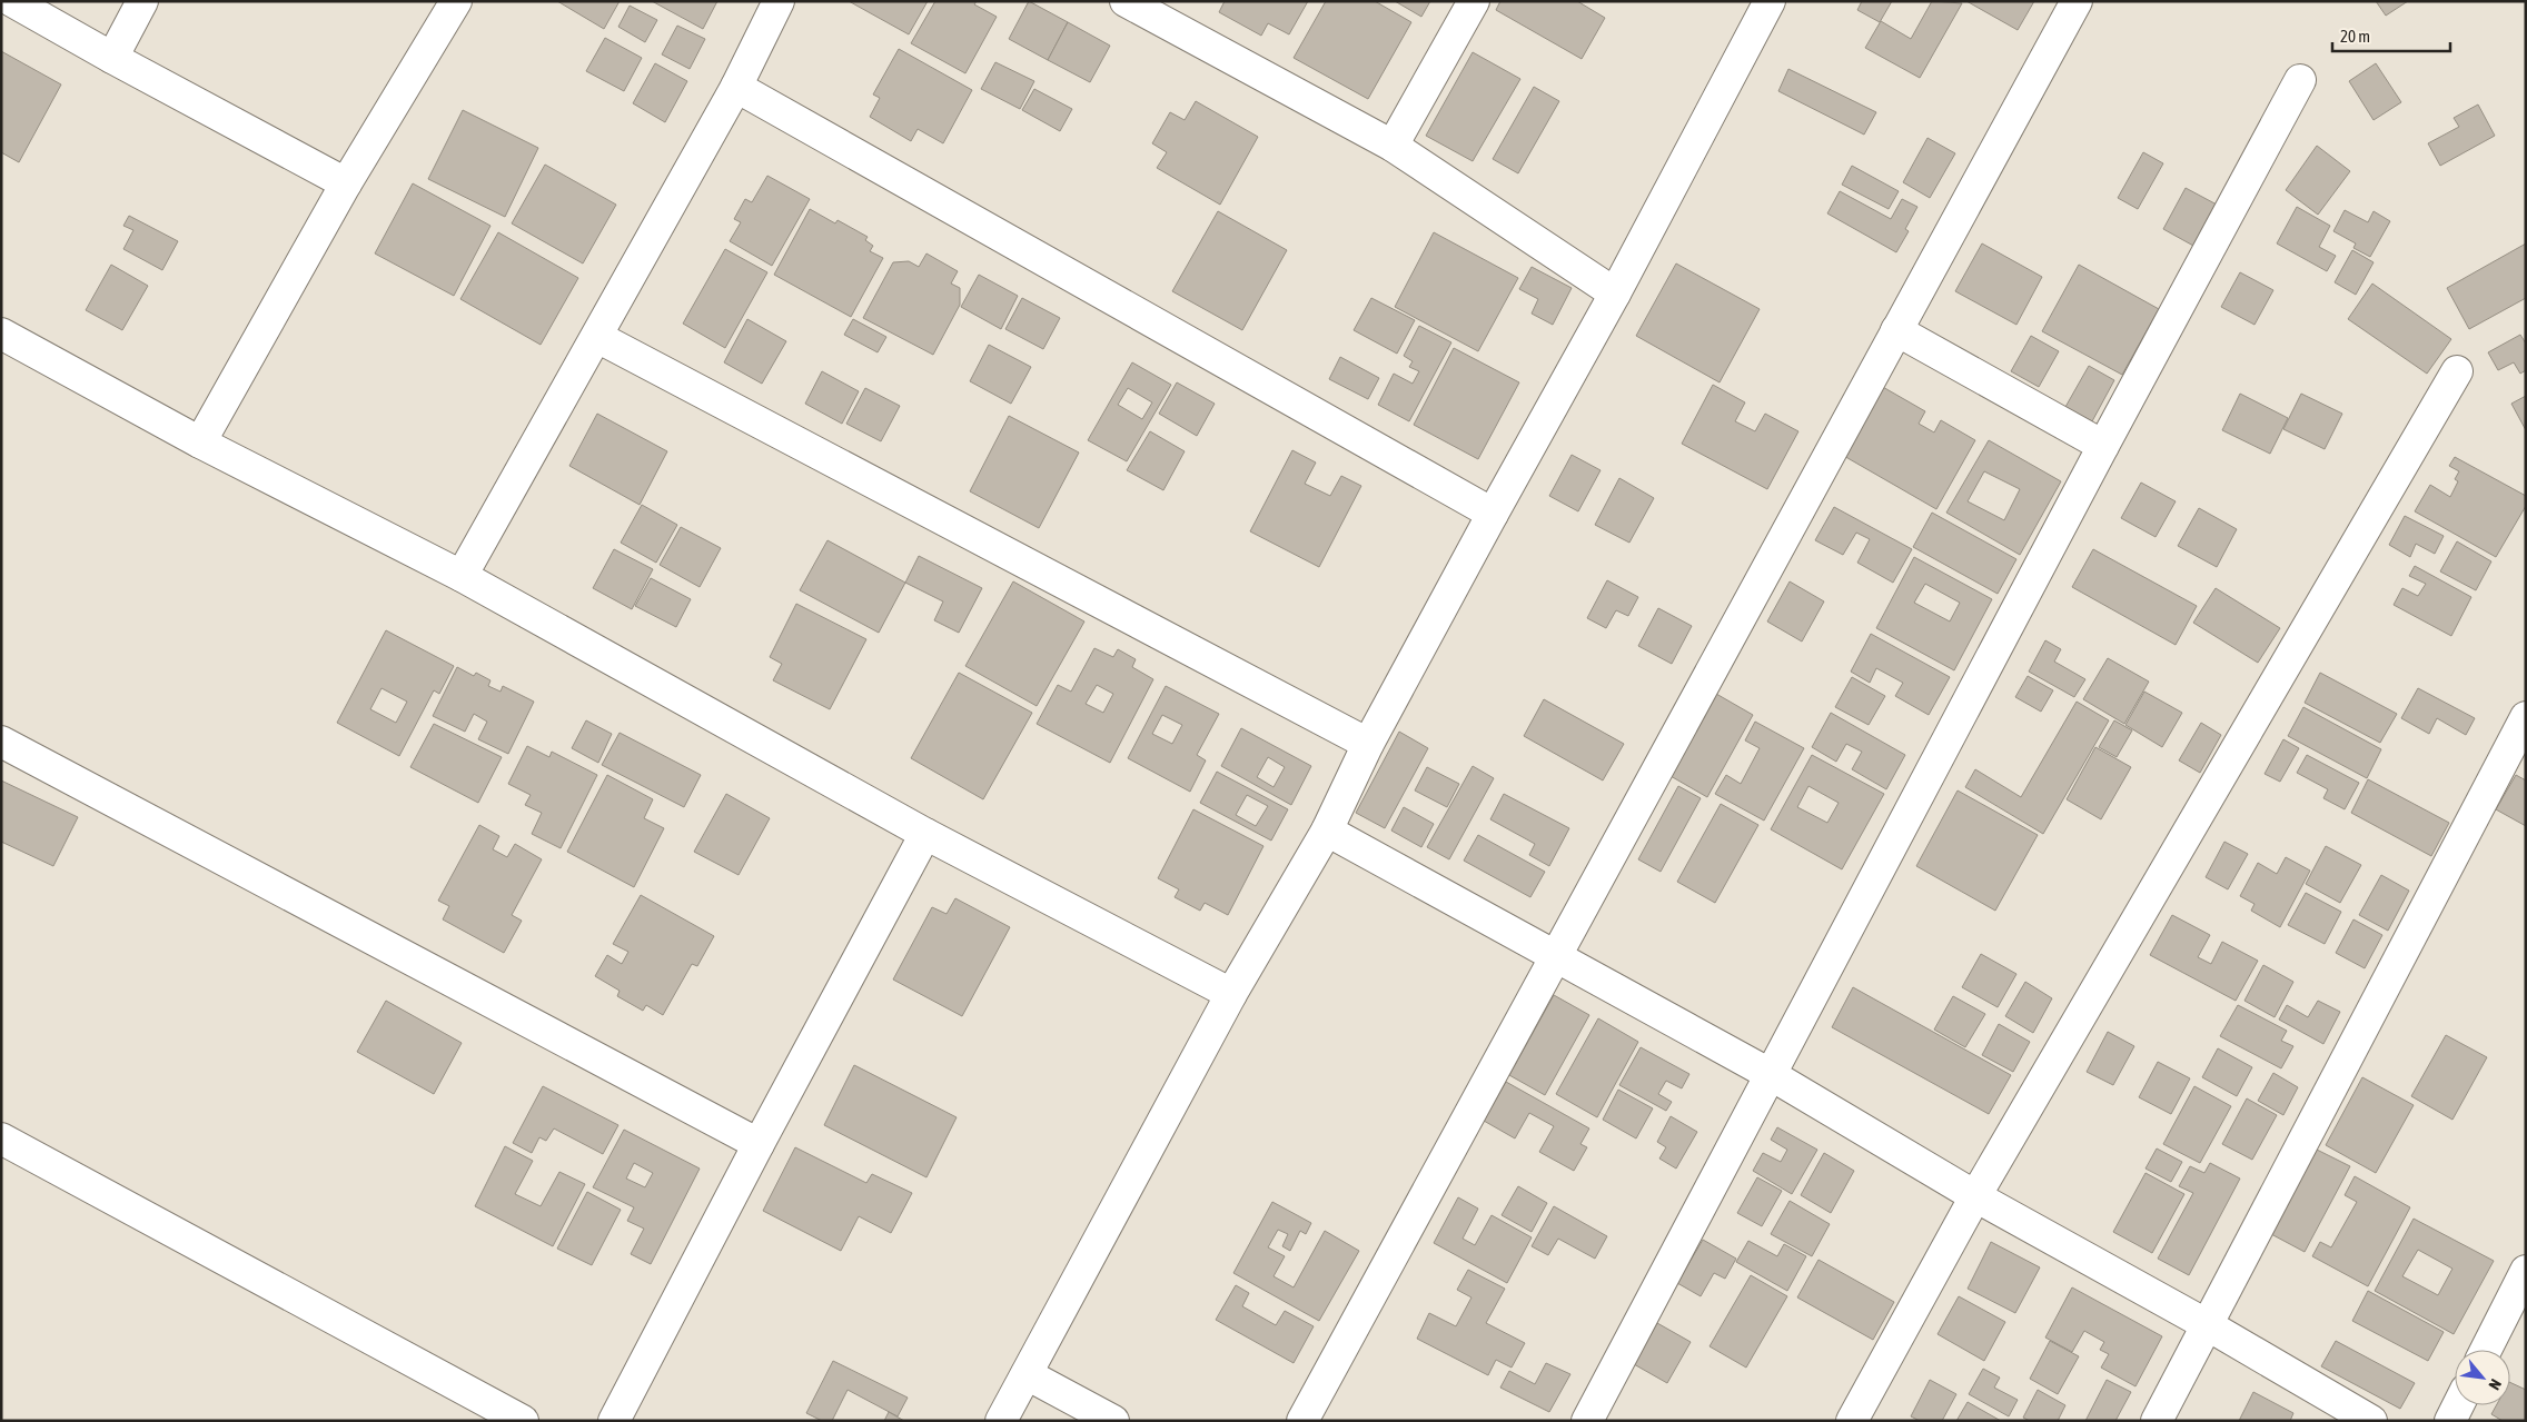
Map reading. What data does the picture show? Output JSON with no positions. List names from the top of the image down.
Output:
{
  "scale_bar": "20 m",
  "north": "bottom right"
}
